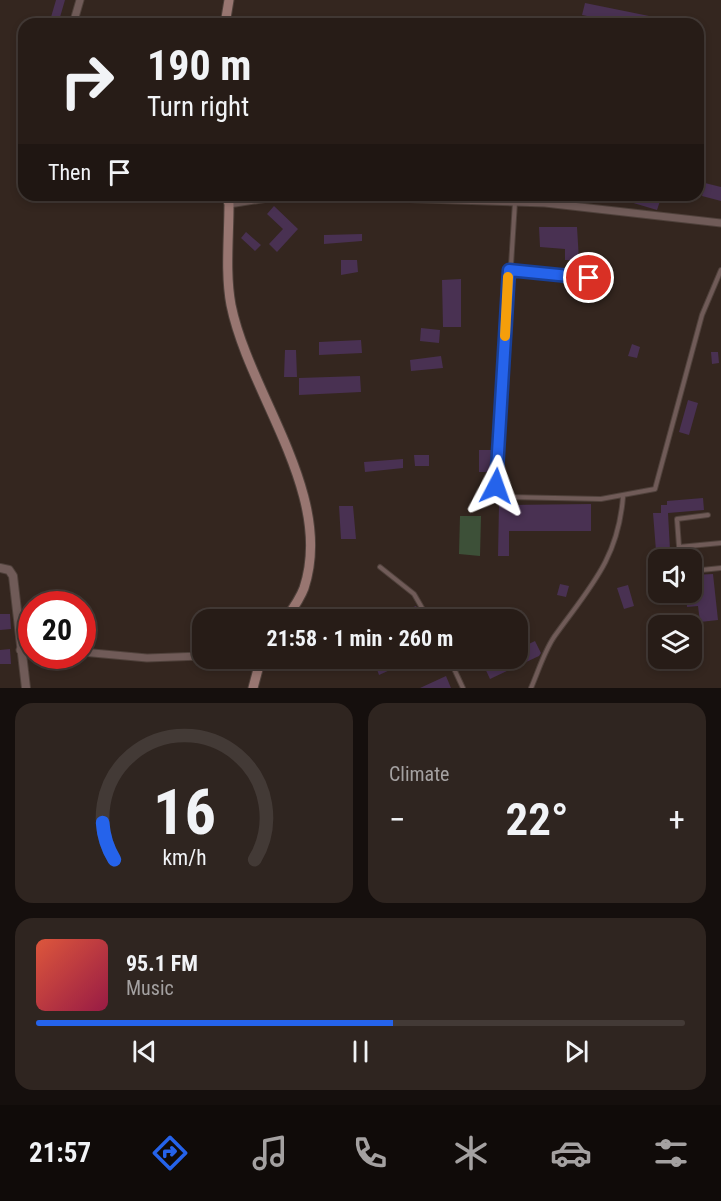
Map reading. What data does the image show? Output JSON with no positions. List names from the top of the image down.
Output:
{
  "page": {
    "turn": ["190 m", "Turn right"],
    "then": "Then",
    "limit": "20",
    "trip": "21:58 · 1 min · 260 m",
    "tile": "Climate",
    "heat": ["−", "22°", "+"],
    "song": ["95.1 FM", "Music"],
    "tabs": "21:57",
    "gauge": ["16", "km/h"]
  }
}
